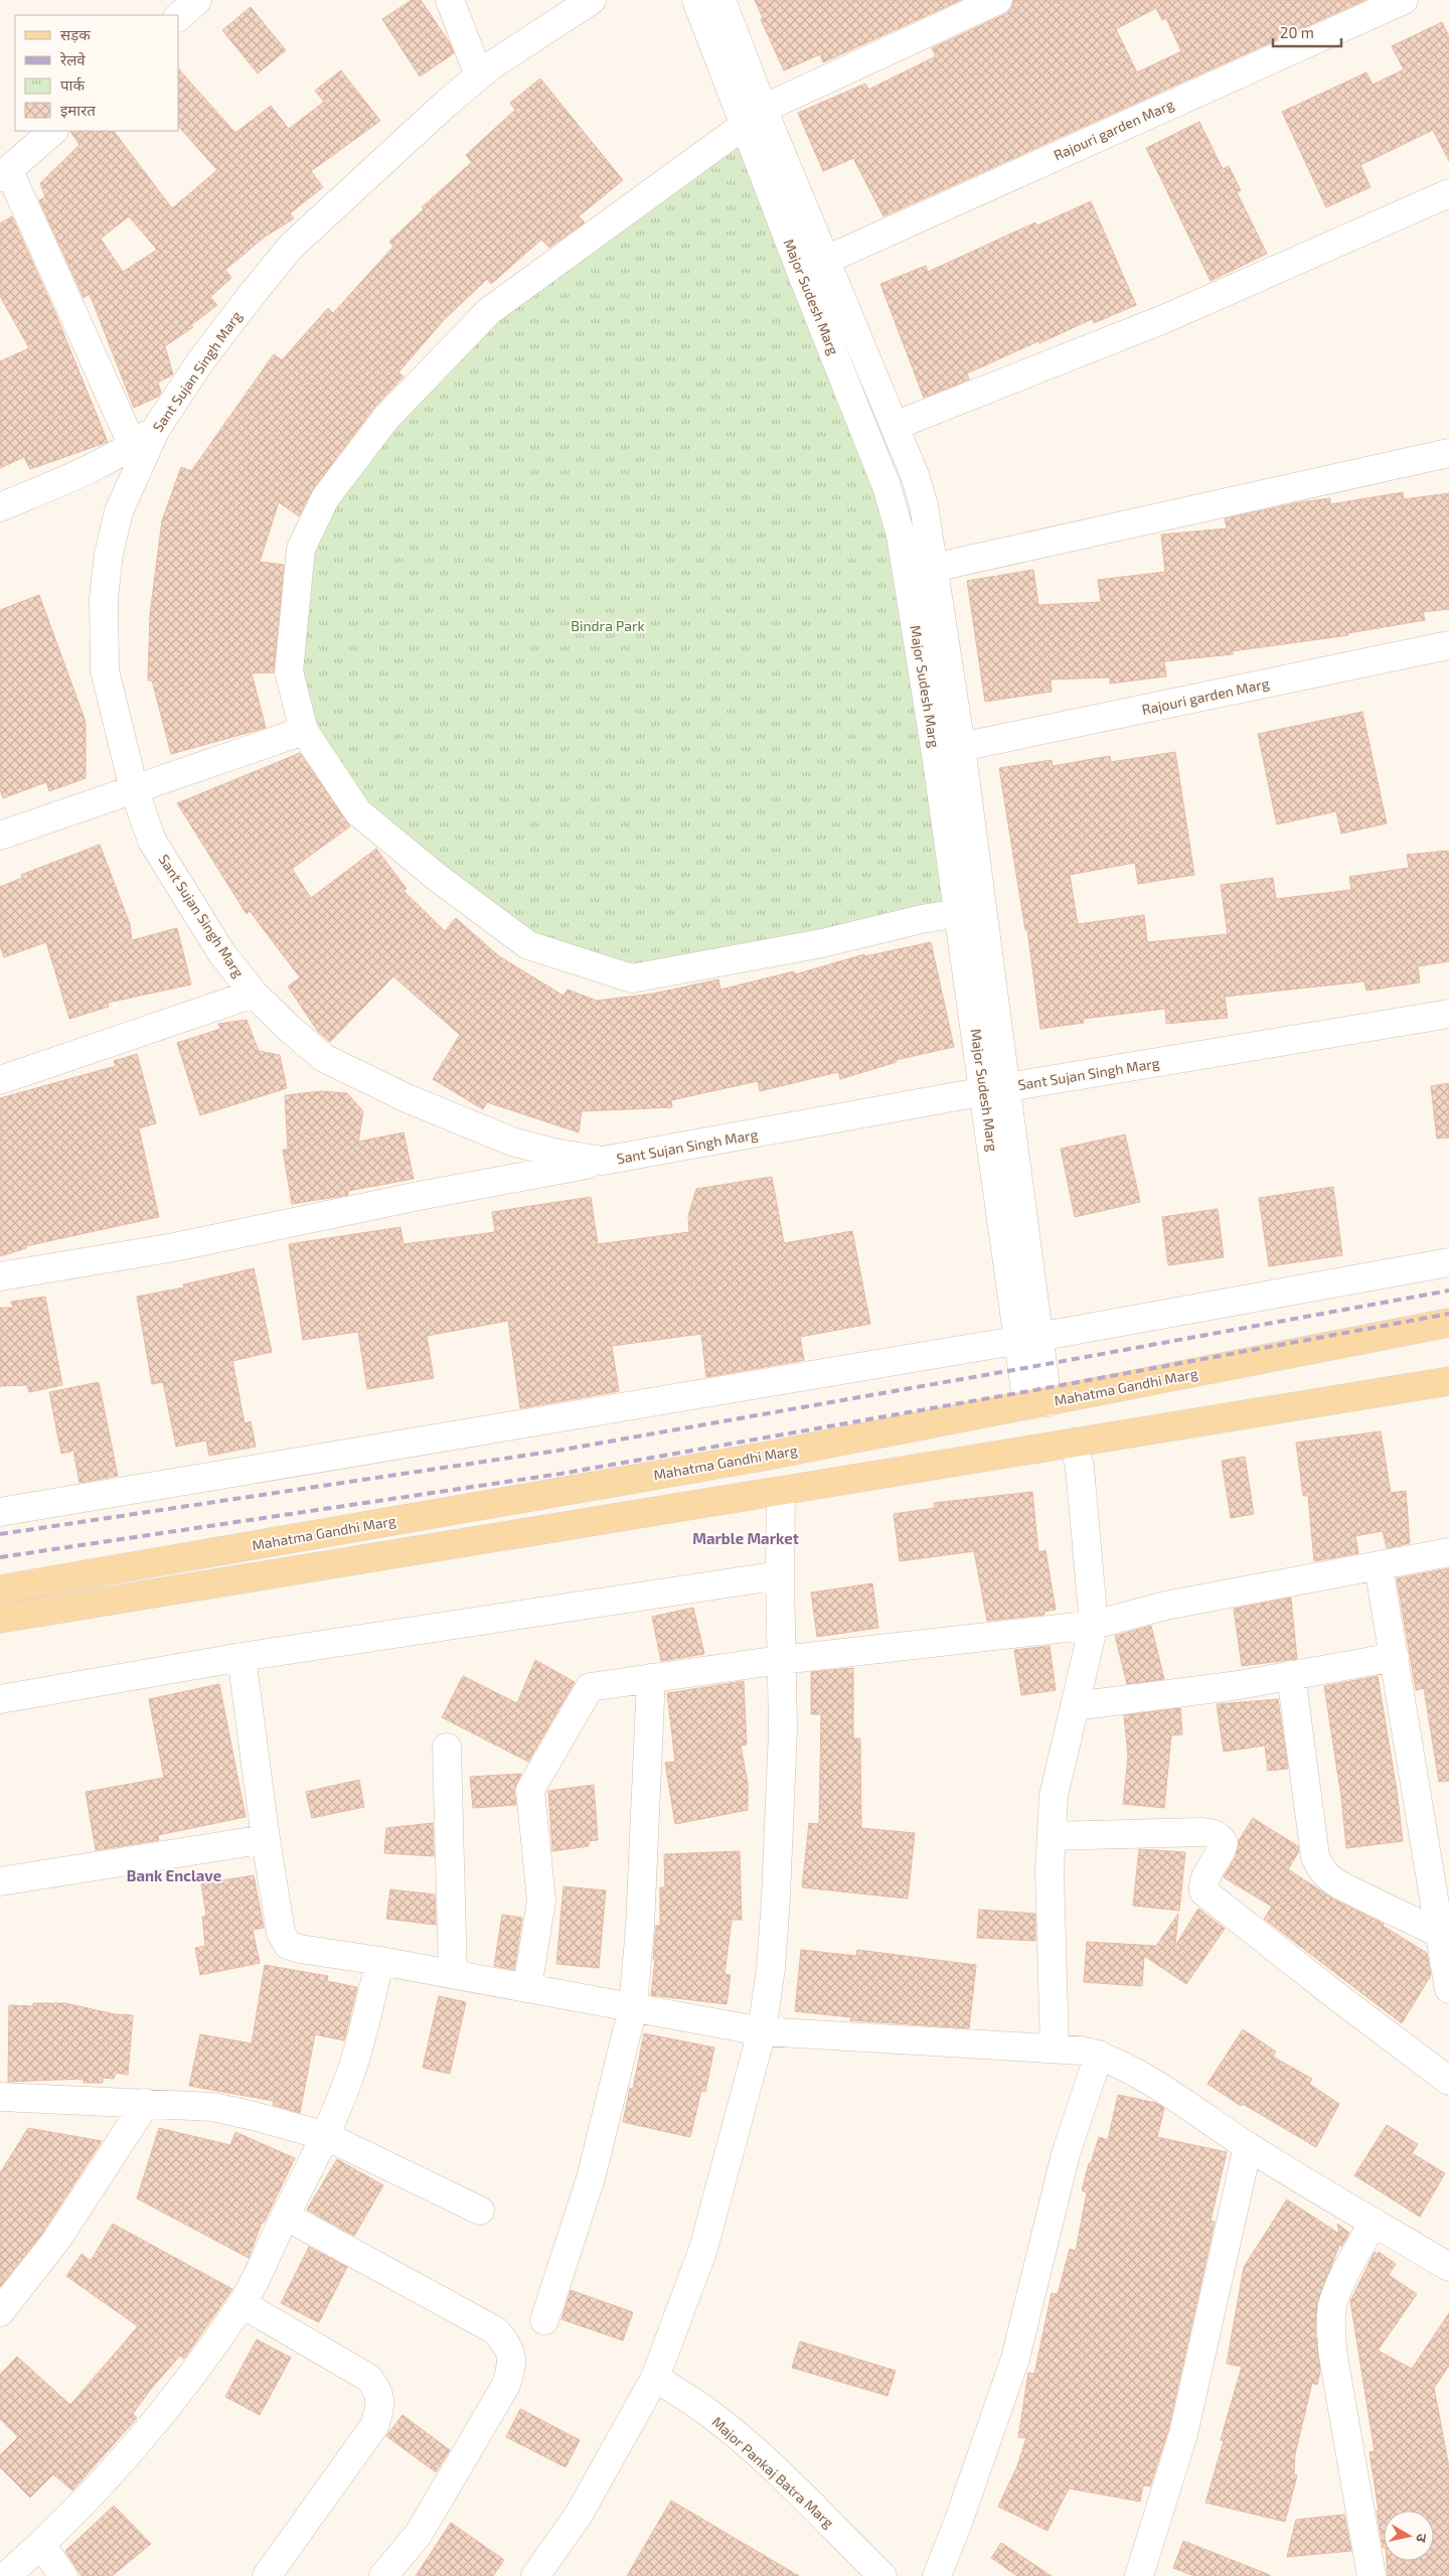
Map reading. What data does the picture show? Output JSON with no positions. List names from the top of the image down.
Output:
{
  "streets": {
    "main road": ["Mahatma Gandhi Marg"],
    "street": [
      "Rajouri garden Marg",
      "Major Sudesh Marg",
      "Sant Sujan Singh Marg",
      "Major Pankaj Batra Marg"
    ]
  },
  "crossings": [
    ["Rajouri garden Marg", "Major Sudesh Marg"],
    ["Major Sudesh Marg", "Sant Sujan Singh Marg"],
    ["Major Sudesh Marg", "Mahatma Gandhi Marg"]
  ],
  "districts": ["Marble Market", "Bank Enclave"],
  "parks": ["Bindra Park"],
  "legend": [
    "सड़क",
    "रेलवे",
    "पार्क",
    "इमारत"
  ],
  "scale_bar": "20 m",
  "north": "right"
}
